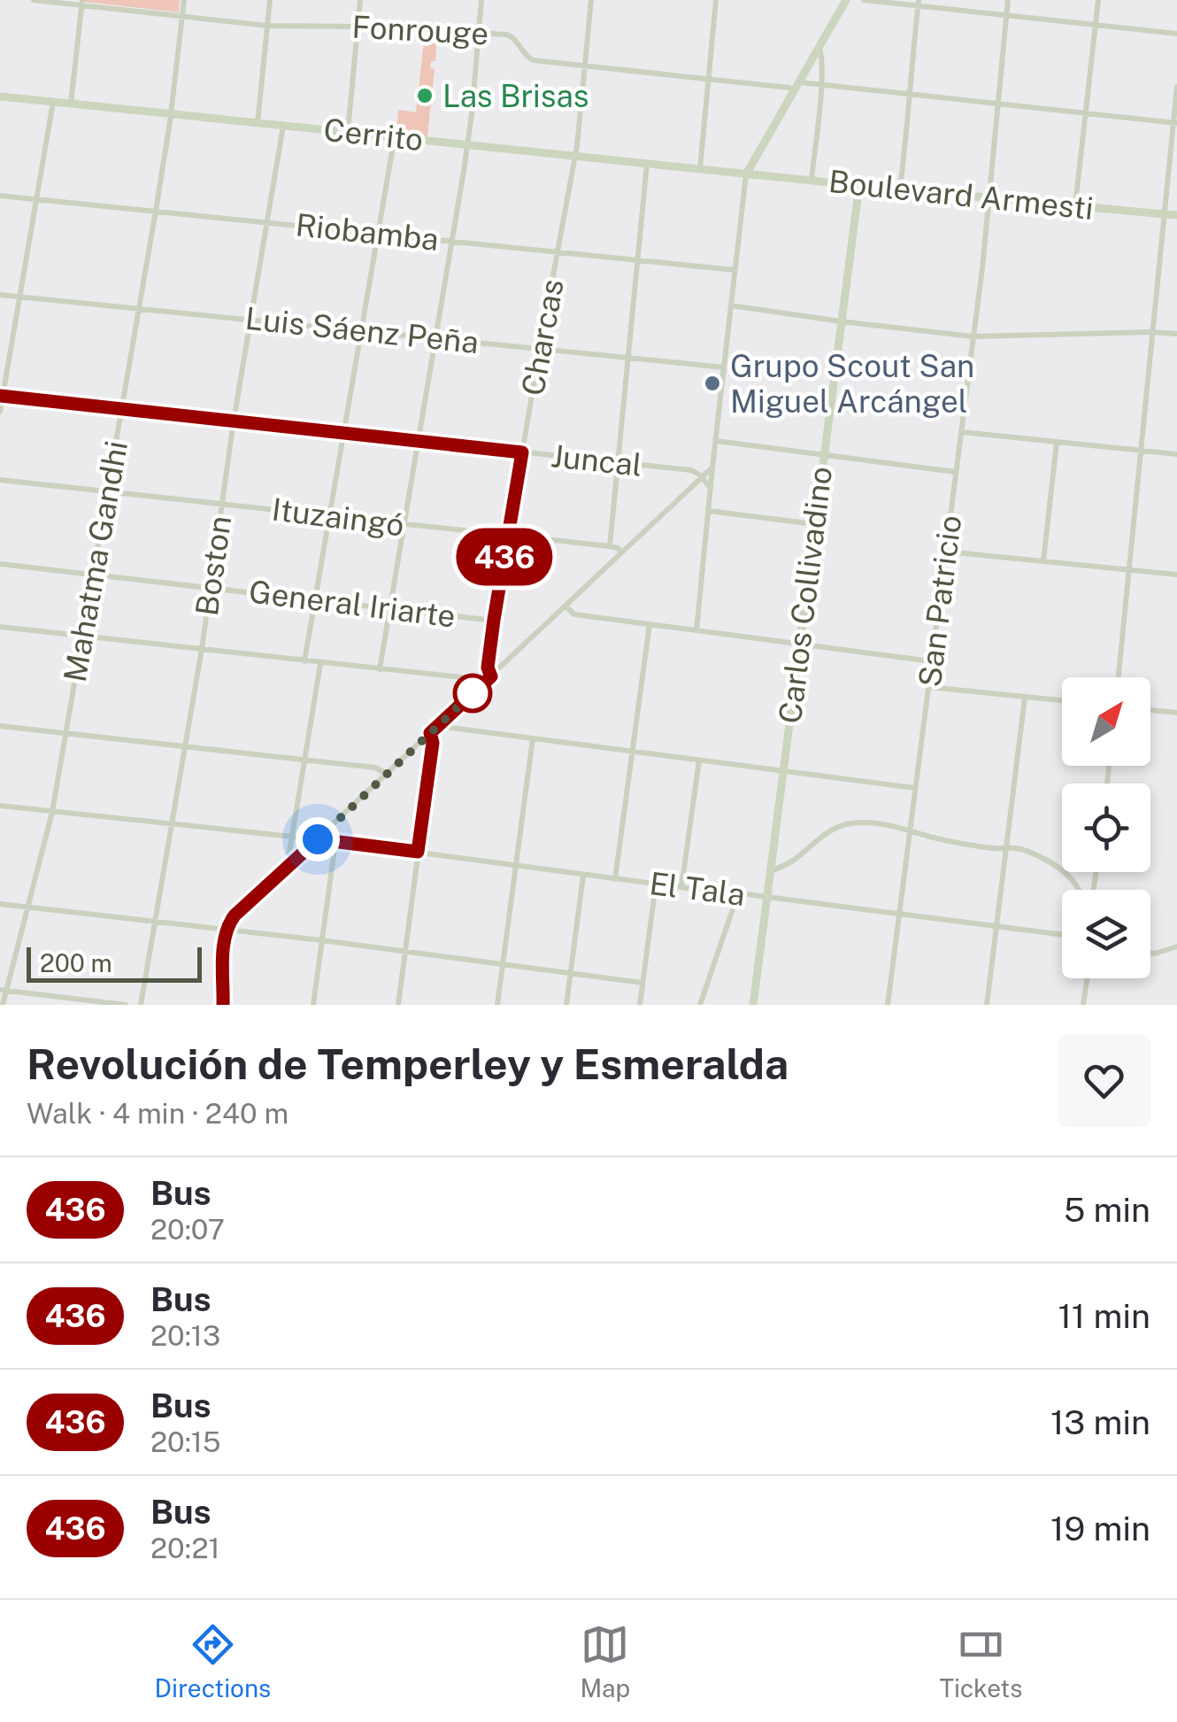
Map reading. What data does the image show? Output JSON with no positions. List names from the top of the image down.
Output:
{
  "streets": {
    "main road": ["Cerrito", "Boulevard Armesti", "Carlos Collivadino"],
    "street": [
      "Fonrouge",
      "Riobamba",
      "Luis Sáenz Peña",
      "Charcas",
      "Juncal",
      "Ituzaingó",
      "Mahatma Gandhi",
      "Boston",
      "San Patricio",
      "General Iriarte",
      "El Tala"
    ]
  },
  "crossings": [
    ["Fonrouge", "Charcas"],
    ["Fonrouge", "Mahatma Gandhi"],
    ["Cerrito", "Boulevard Armesti"],
    ["Cerrito", "Charcas"],
    ["Cerrito", "Mahatma Gandhi"],
    ["Cerrito", "Boston"],
    ["Boulevard Armesti", "Carlos Collivadino"],
    ["Boulevard Armesti", "San Patricio"],
    ["Riobamba", "Charcas"],
    ["Riobamba", "Mahatma Gandhi"],
    ["Riobamba", "Boston"],
    ["Luis Sáenz Peña", "Charcas"],
    ["Luis Sáenz Peña", "Mahatma Gandhi"],
    ["Luis Sáenz Peña", "Boston"],
    ["Charcas", "Juncal"],
    ["Charcas", "Ituzaingó"],
    ["Charcas", "General Iriarte"],
    ["Juncal", "Mahatma Gandhi"],
    ["Juncal", "Boston"],
    ["Ituzaingó", "Mahatma Gandhi"],
    ["Ituzaingó", "Boston"],
    ["Mahatma Gandhi", "General Iriarte"],
    ["Mahatma Gandhi", "El Tala"],
    ["Boston", "General Iriarte"],
    ["Boston", "El Tala"],
    ["Carlos Collivadino", "El Tala"],
    ["San Patricio", "El Tala"]
  ],
  "places": ["Las Brisas", "Grupo Scout San Miguel Arcángel"],
  "lines": ["bus line 436"],
  "scale_bar": "200 m",
  "north": "top right",
  "page": {
    "on_map": "436",
    "scale": "200 m",
    "heading": ["Revolución de Temperley y Esmeralda", "Walk · 4 min · 240 m"],
    "list": [
      {
        "mark": "436",
        "name": "Bus",
        "note": "20:07",
        "value": "5 min"
      },
      {
        "mark": "436",
        "name": "Bus",
        "note": "20:13",
        "value": "11 min"
      },
      {
        "mark": "436",
        "name": "Bus",
        "note": "20:15",
        "value": "13 min"
      },
      {
        "mark": "436",
        "name": "Bus",
        "note": "20:21",
        "value": "19 min"
      }
    ],
    "tabs": ["Directions", "Map", "Tickets"]
  }
}
